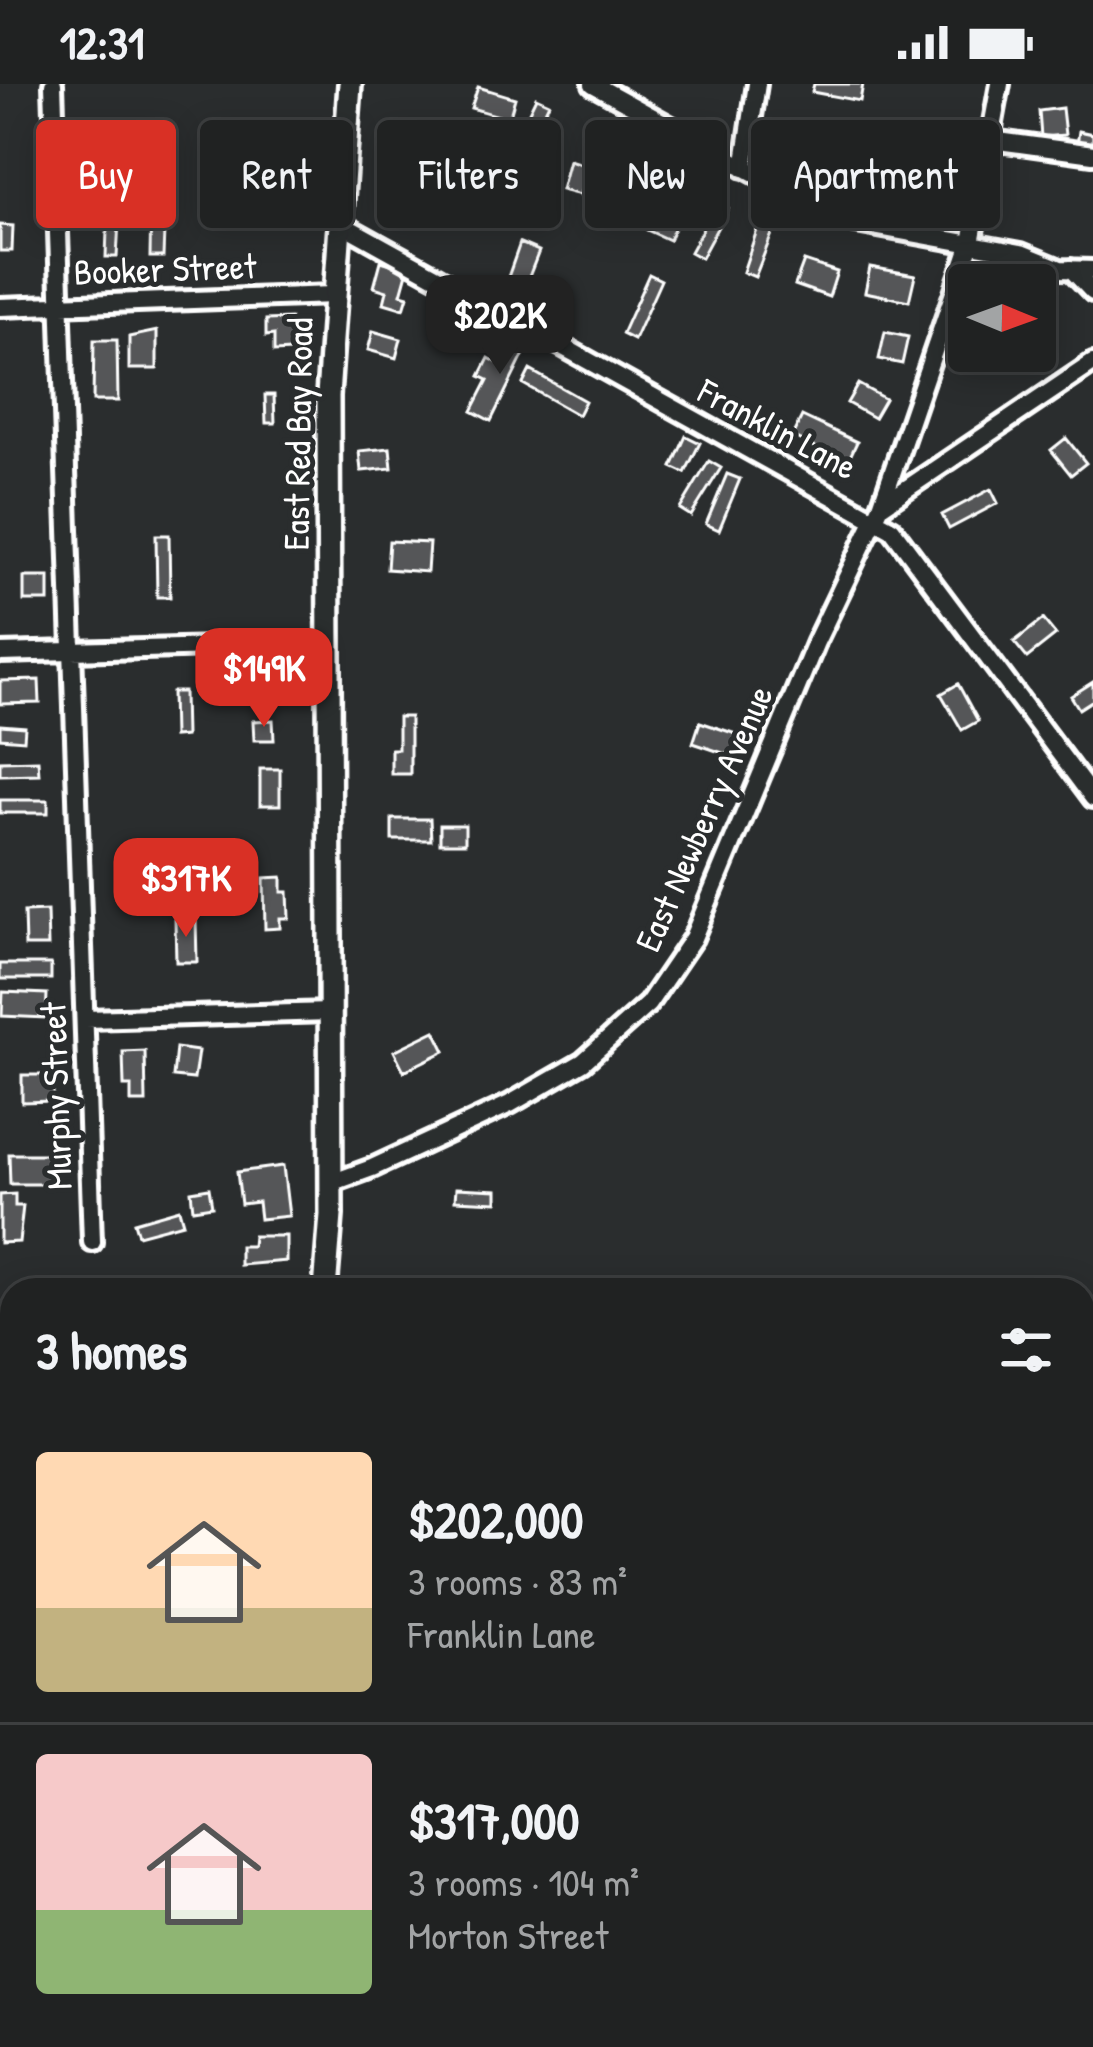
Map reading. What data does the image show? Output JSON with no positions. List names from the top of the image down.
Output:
{
  "streets": {
    "street": [
      "Booker Street",
      "Franklin Lane",
      "East Red Bay Road",
      "East Newberry Avenue",
      "Murphy Street"
    ]
  },
  "crossings": [
    ["Booker Street", "East Red Bay Road"],
    ["Booker Street", "Murphy Street"],
    ["Franklin Lane", "East Newberry Avenue"],
    ["East Red Bay Road", "East Newberry Avenue"]
  ],
  "north": "right",
  "page": {
    "status": "12:31",
    "chip": [
      "Buy",
      "Rent",
      "Filters",
      "New",
      "Apartment"
    ],
    "price": ["$202K", "$149K", "$317K"],
    "heading": "3 homes",
    "list": [
      {
        "name": "$202,000",
        "note": "3 rooms · 83 m² · Franklin Lane"
      },
      {
        "name": "$317,000",
        "note": "3 rooms · 104 m² · Morton Street"
      }
    ]
  }
}
